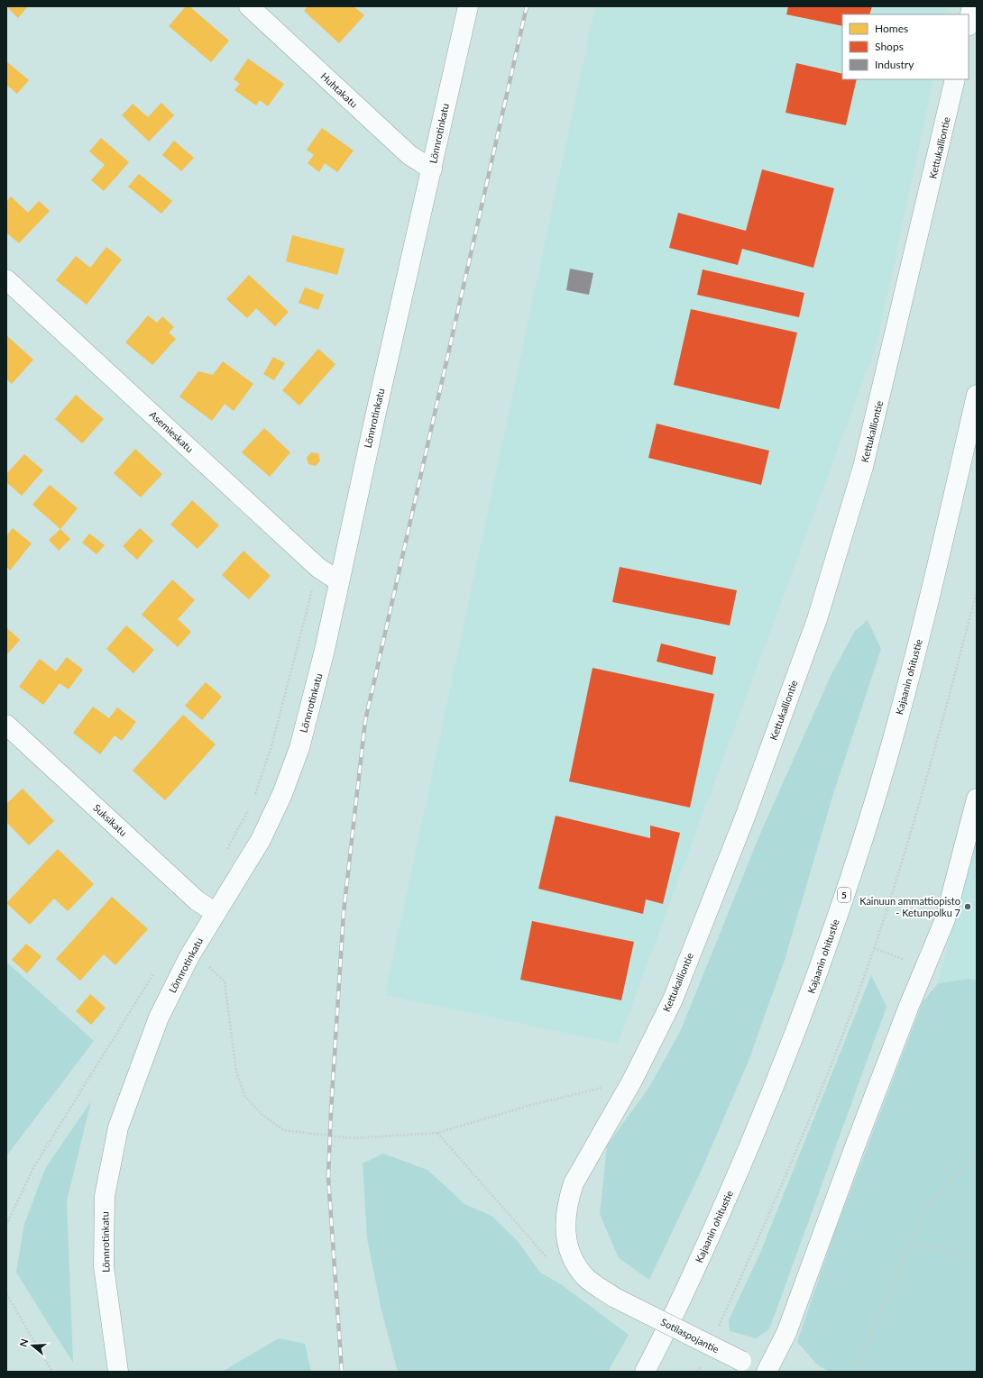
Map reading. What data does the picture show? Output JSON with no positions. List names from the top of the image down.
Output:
{
  "streets": {
    "main road": [
      "Huhtakatu",
      "Lönnrotinkatu",
      "Kettukalliontie",
      "Asemieskatu",
      "Kajaanin ohitustie",
      "Suksikatu",
      "5",
      "Sotilaspojantie"
    ]
  },
  "crossings": [
    ["Huhtakatu", "Lönnrotinkatu"],
    ["Lönnrotinkatu", "Asemieskatu"],
    ["Lönnrotinkatu", "Suksikatu"],
    ["Kettukalliontie", "Sotilaspojantie"]
  ],
  "places": ["Kainuun ammattiopisto - Ketunpolku 7"],
  "legend": ["Homes", "Shops", "Industry"],
  "north": "left"
}
